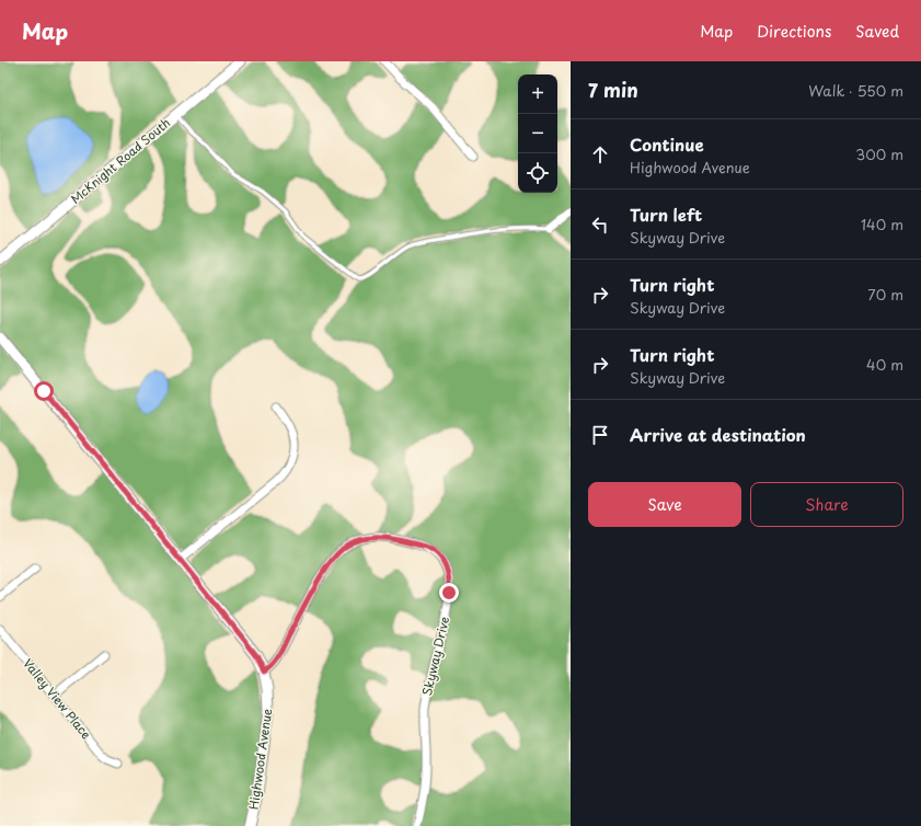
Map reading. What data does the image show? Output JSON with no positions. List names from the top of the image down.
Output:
{
  "streets": {
    "street": [
      "McKnight Road South",
      "Skyway Drive",
      "Valley View Place",
      "Highwood Avenue"
    ]
  },
  "crossings": [
    ["Skyway Drive", "Highwood Avenue"]
  ],
  "page": {
    "header": "Map",
    "nav": ["Map", "Directions", "Saved"],
    "heading": ["7 min", "Walk · 550 m"],
    "map_buttons": ["+", "−"],
    "list": [
      ["Continue", "Highwood Avenue", "300 m"],
      ["Turn left", "Skyway Drive", "140 m"],
      ["Turn right", "Skyway Drive", "70 m"],
      ["Turn right", "Skyway Drive", "40 m"],
      "Arrive at destination"
    ],
    "buttons": ["Save", "Share"]
  }
}
